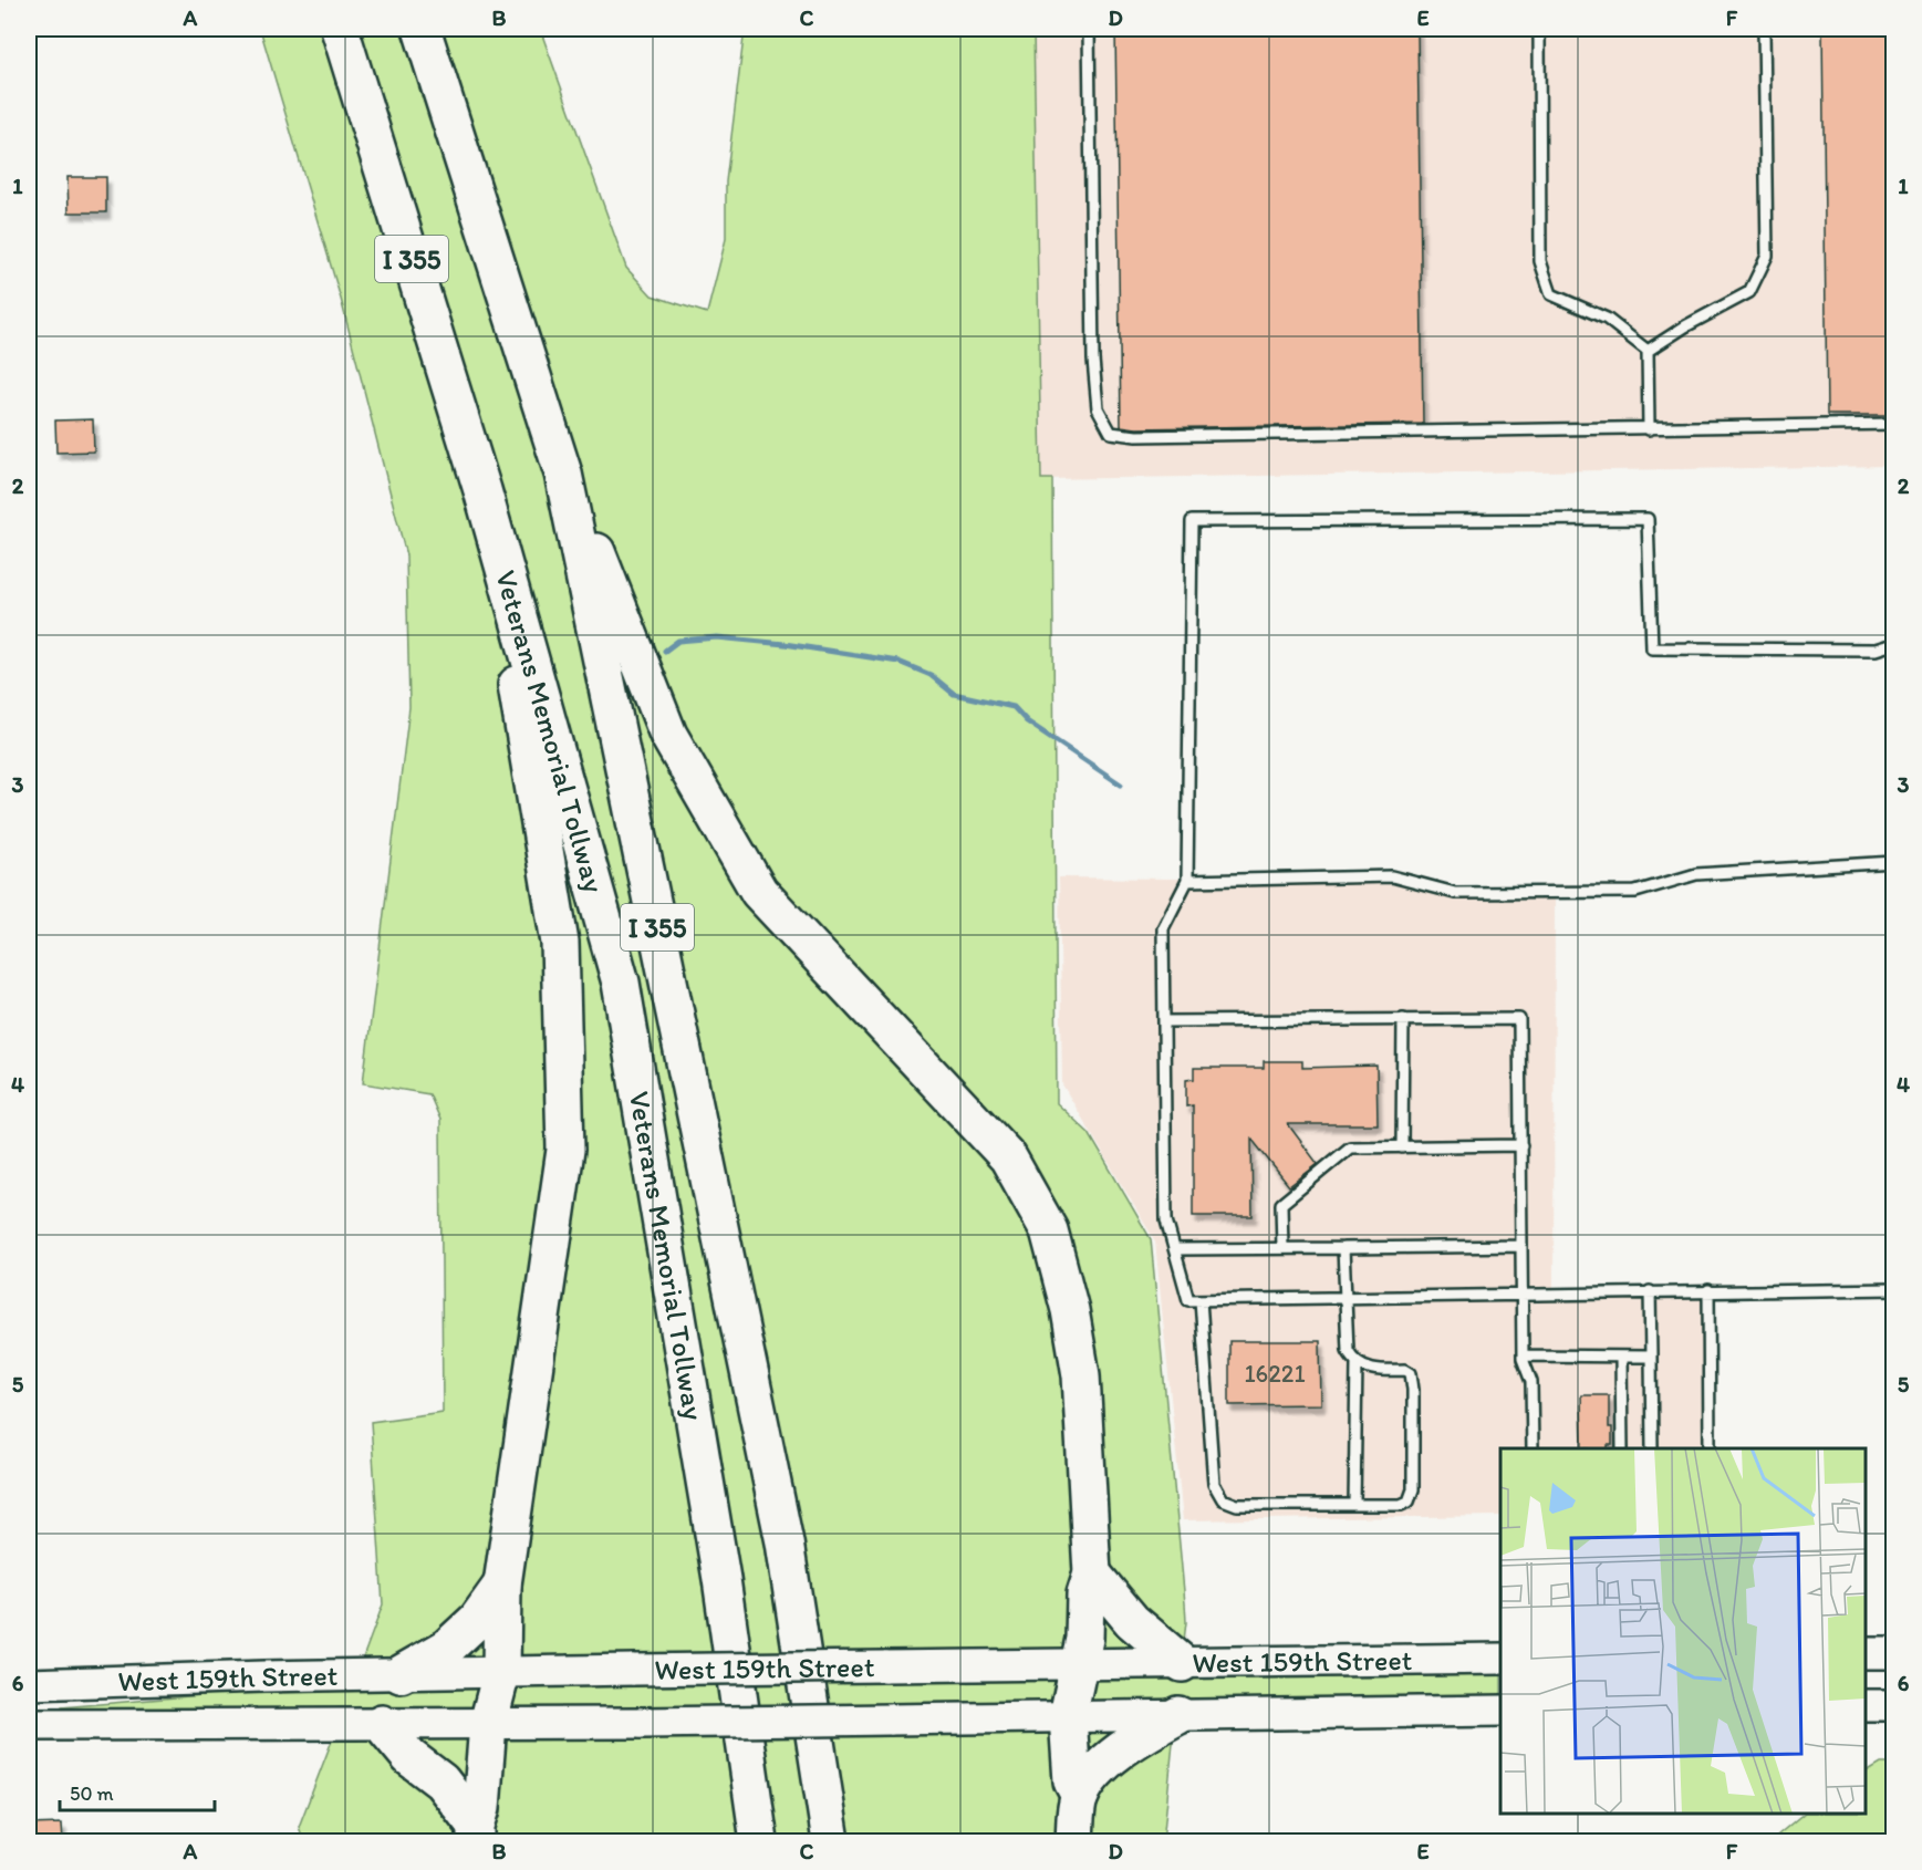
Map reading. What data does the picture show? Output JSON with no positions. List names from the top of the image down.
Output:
{
  "streets": {
    "highway": ["I 355", "Veterans Memorial Tollway"],
    "main road": ["West 159th Street"]
  },
  "house_numbers": ["16221"],
  "scale_bar": "50 m",
  "grid": {
    "columns": [
      "A",
      "B",
      "C",
      "D",
      "E",
      "F"
    ],
    "rows": [
      "1",
      "2",
      "3",
      "4",
      "5",
      "6"
    ]
  }
}
